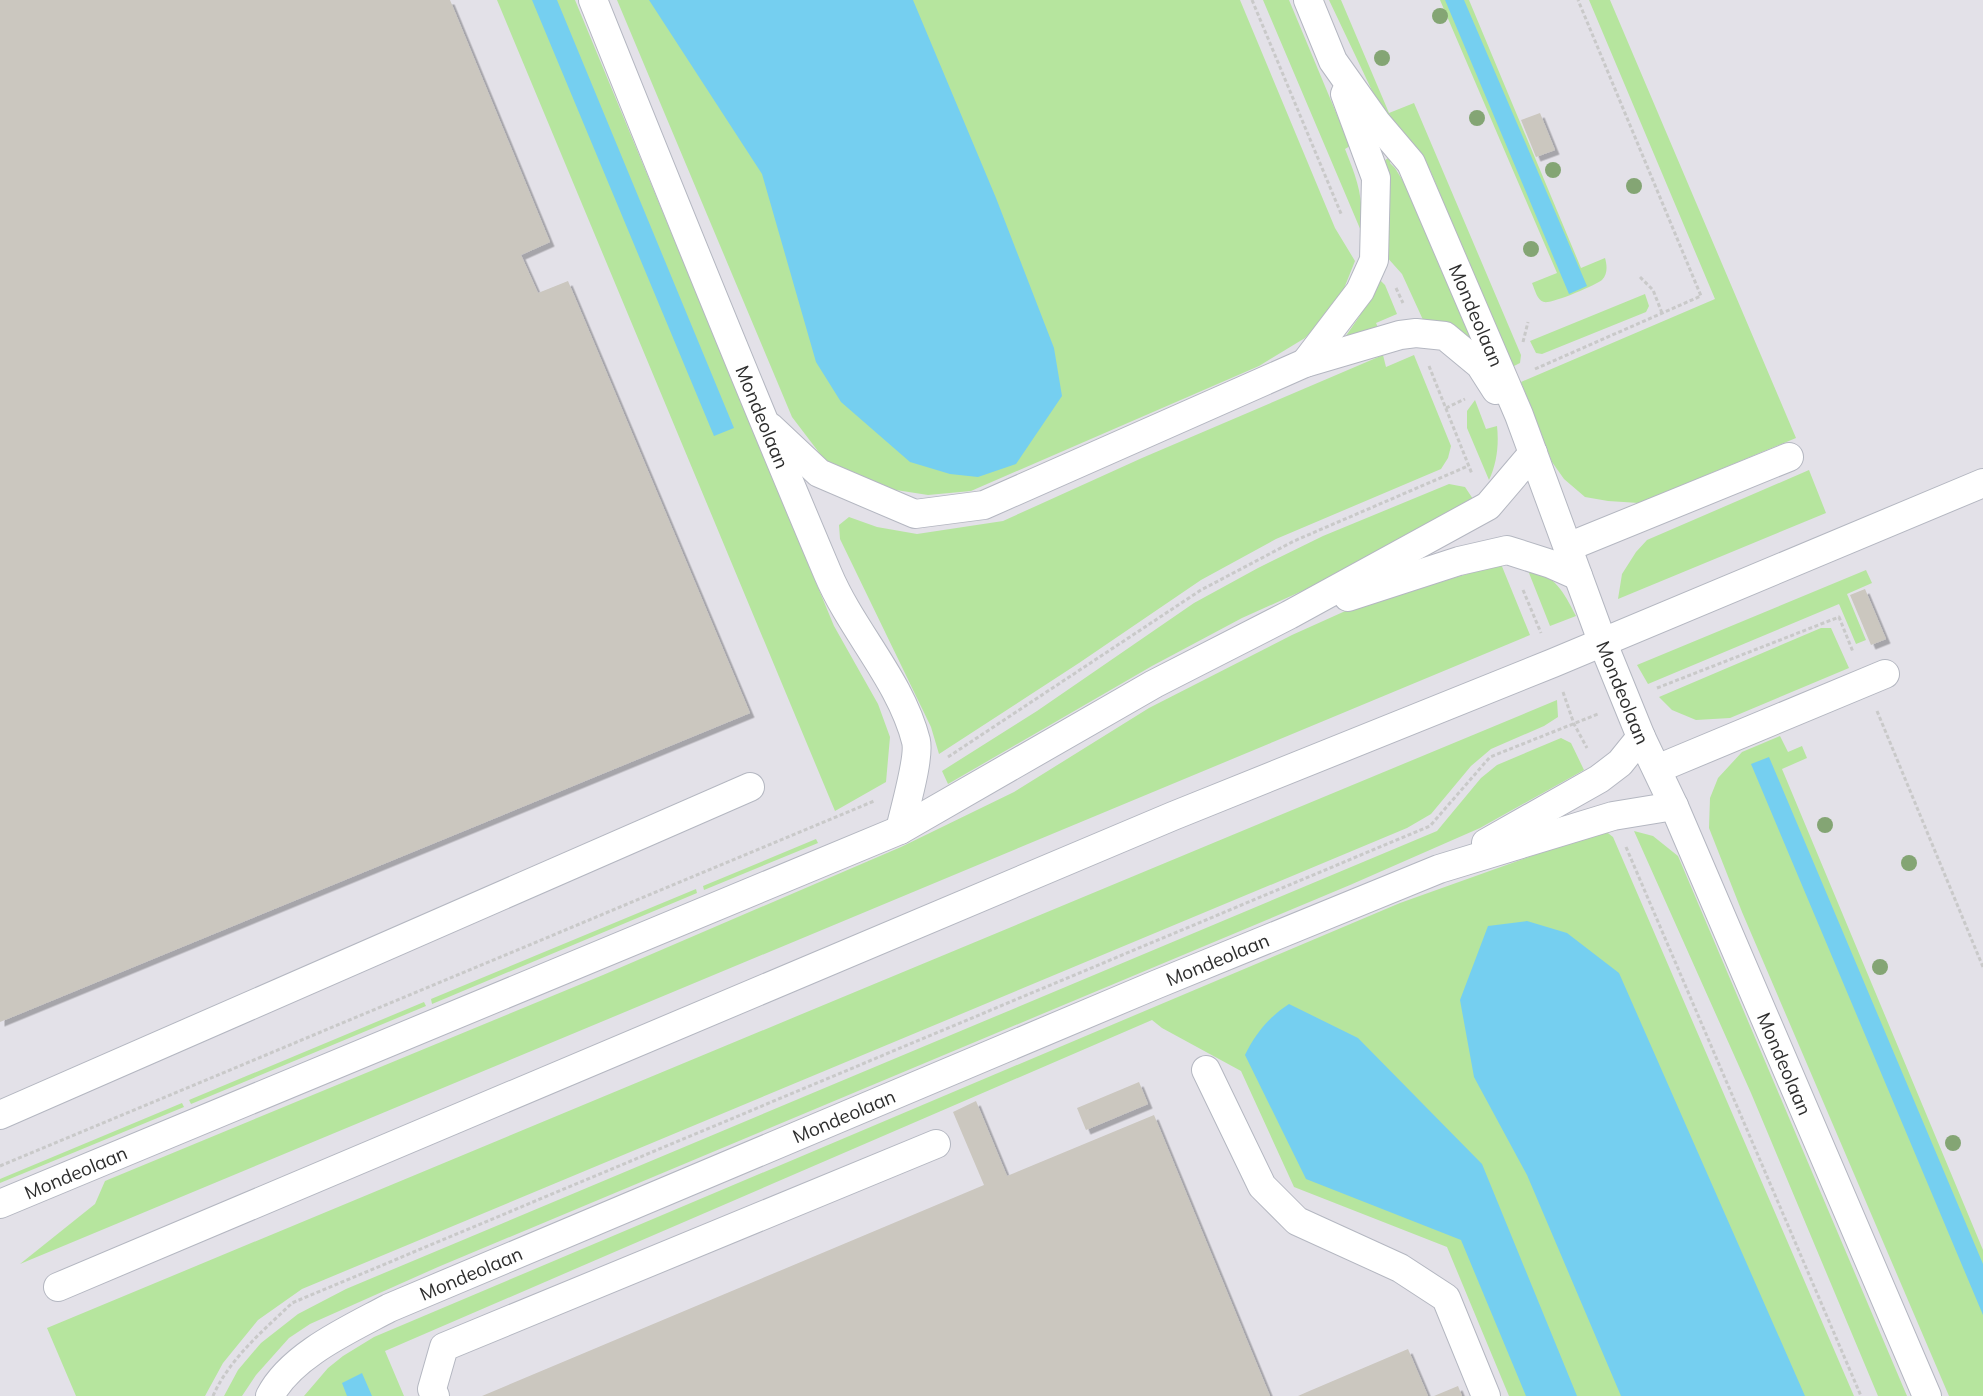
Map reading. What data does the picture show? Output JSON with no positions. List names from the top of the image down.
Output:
{
  "streets": {
    "street": ["Mondeolaan"]
  }
}
